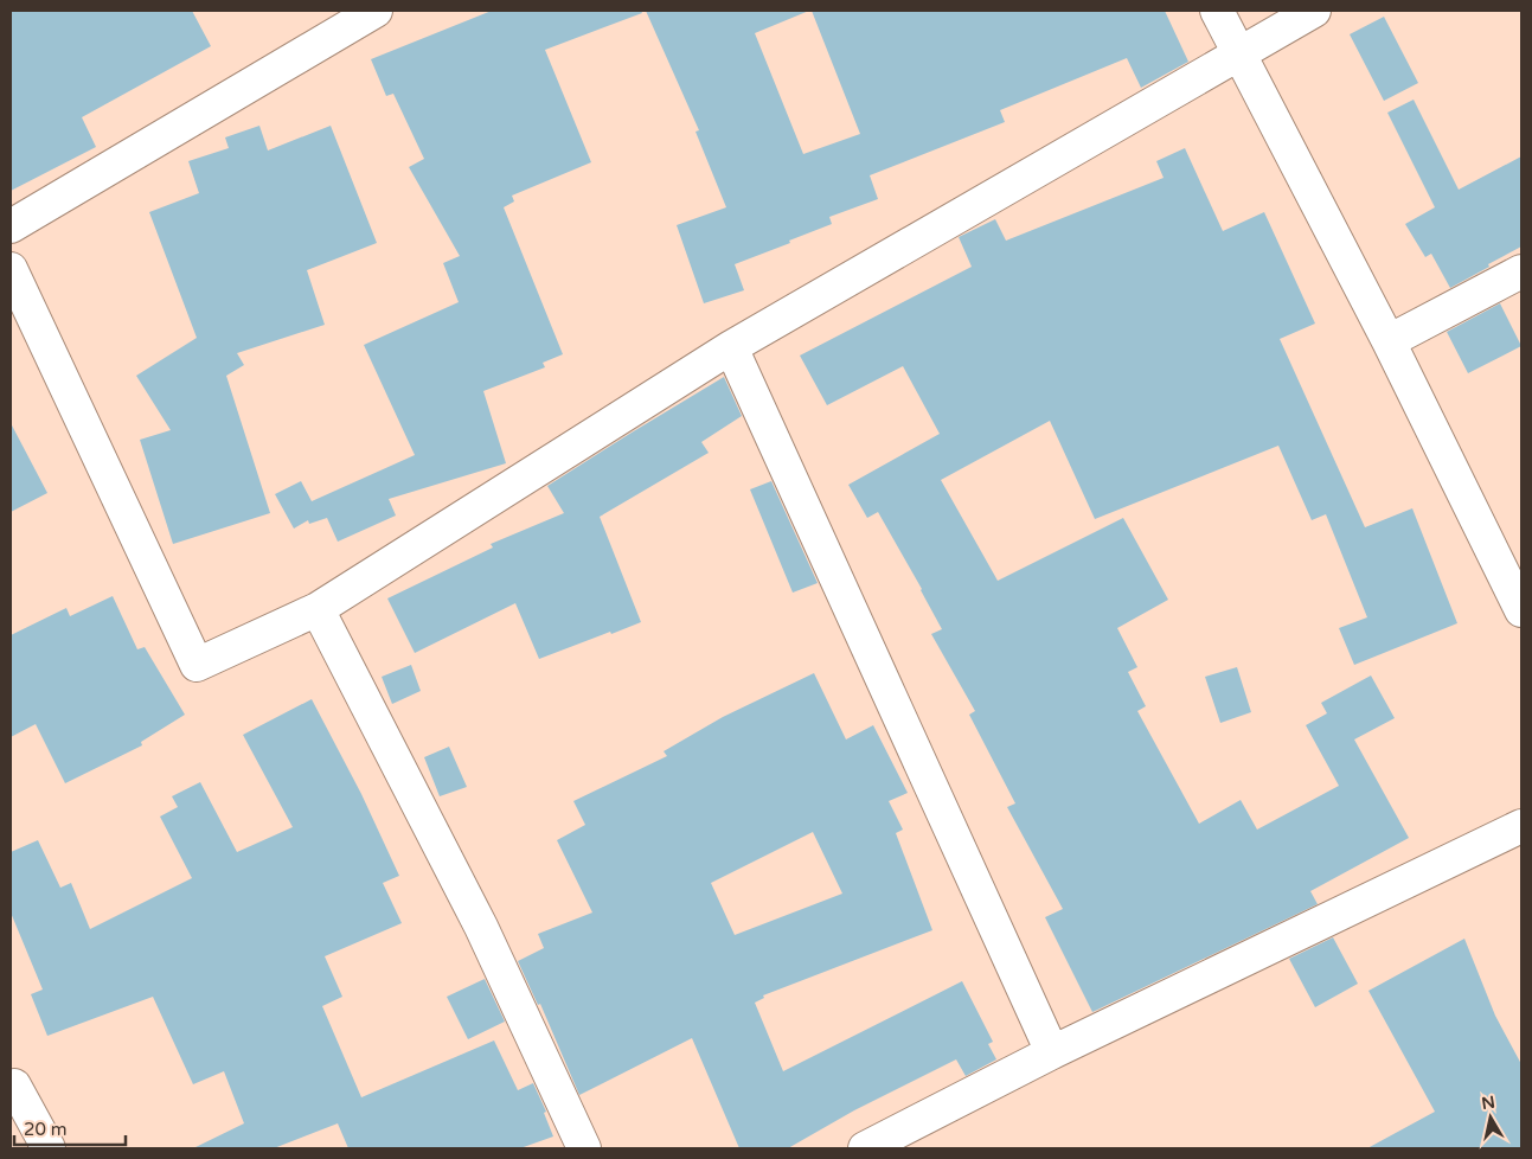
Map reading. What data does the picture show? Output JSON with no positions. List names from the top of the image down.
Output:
{
  "scale_bar": "20 m",
  "north": "top"
}
